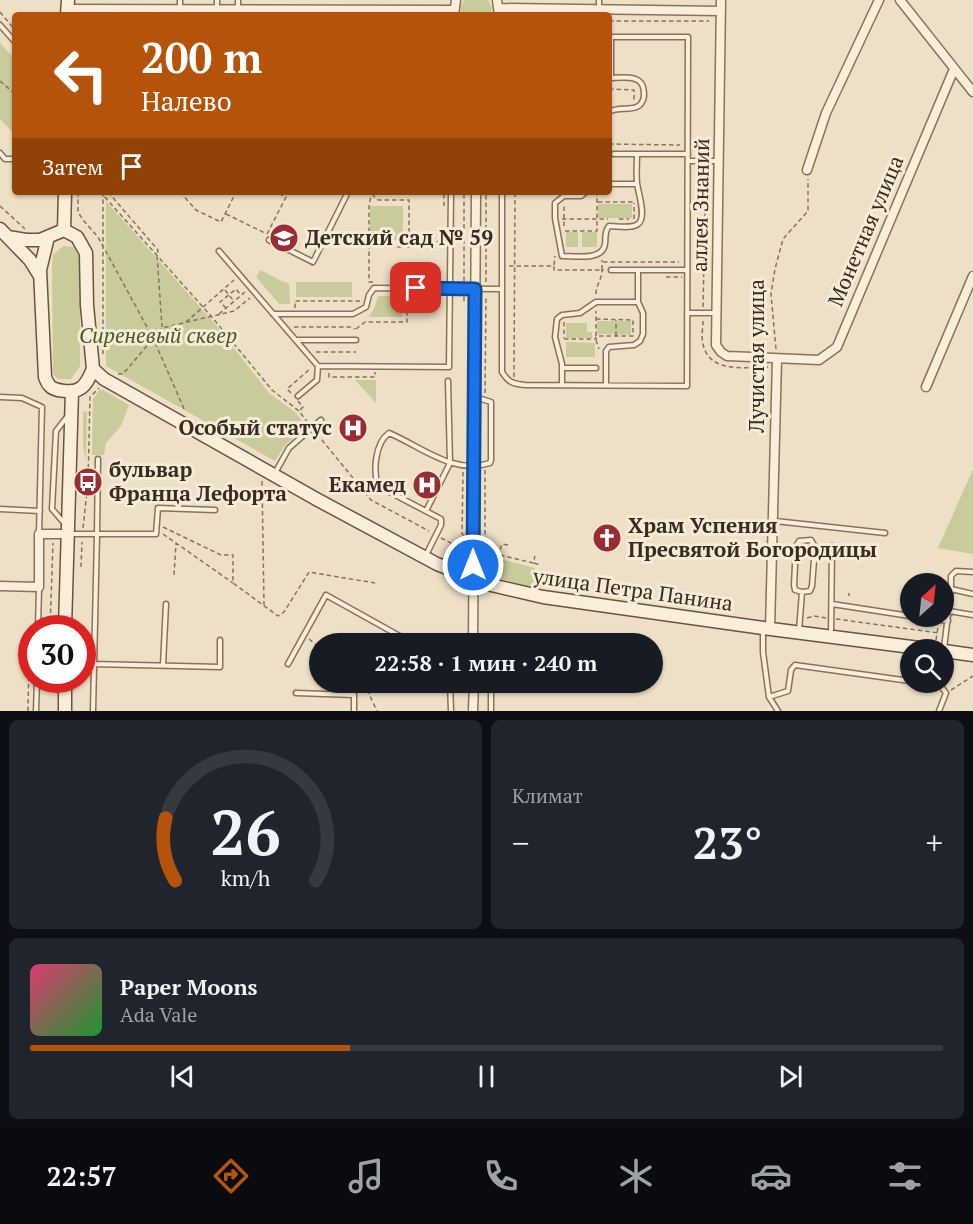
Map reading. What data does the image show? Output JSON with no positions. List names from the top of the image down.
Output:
{
  "streets": {
    "main road": ["улица Петра Панина"],
    "street": ["аллея Знаний", "Монетная улица", "Лучистая улица"]
  },
  "crossings": [
    ["аллея Знаний", "Монетная улица"],
    ["аллея Знаний", "Лучистая улица"],
    ["Монетная улица", "Лучистая улица"],
    ["Лучистая улица", "улица Петра Панина"]
  ],
  "parks": ["Сиреневый сквер"],
  "places": {
    "school or university": ["Детский сад № 59"],
    "hospital": ["Особый статус", "Екамед"],
    "bus stop": ["бульвар Франца Лефорта"],
    "church": ["Храм Успения Пресвятой Богородицы"]
  },
  "north": "top right",
  "page": {
    "turn": ["200 m", "Налево"],
    "then": "Затем",
    "limit": "30",
    "trip": "22:58 · 1 мин · 240 m",
    "tile": "Климат",
    "heat": ["−", "23°", "+"],
    "song": ["Paper Moons", "Ada Vale"],
    "tabs": "22:57",
    "gauge": ["26", "km/h"]
  }
}
